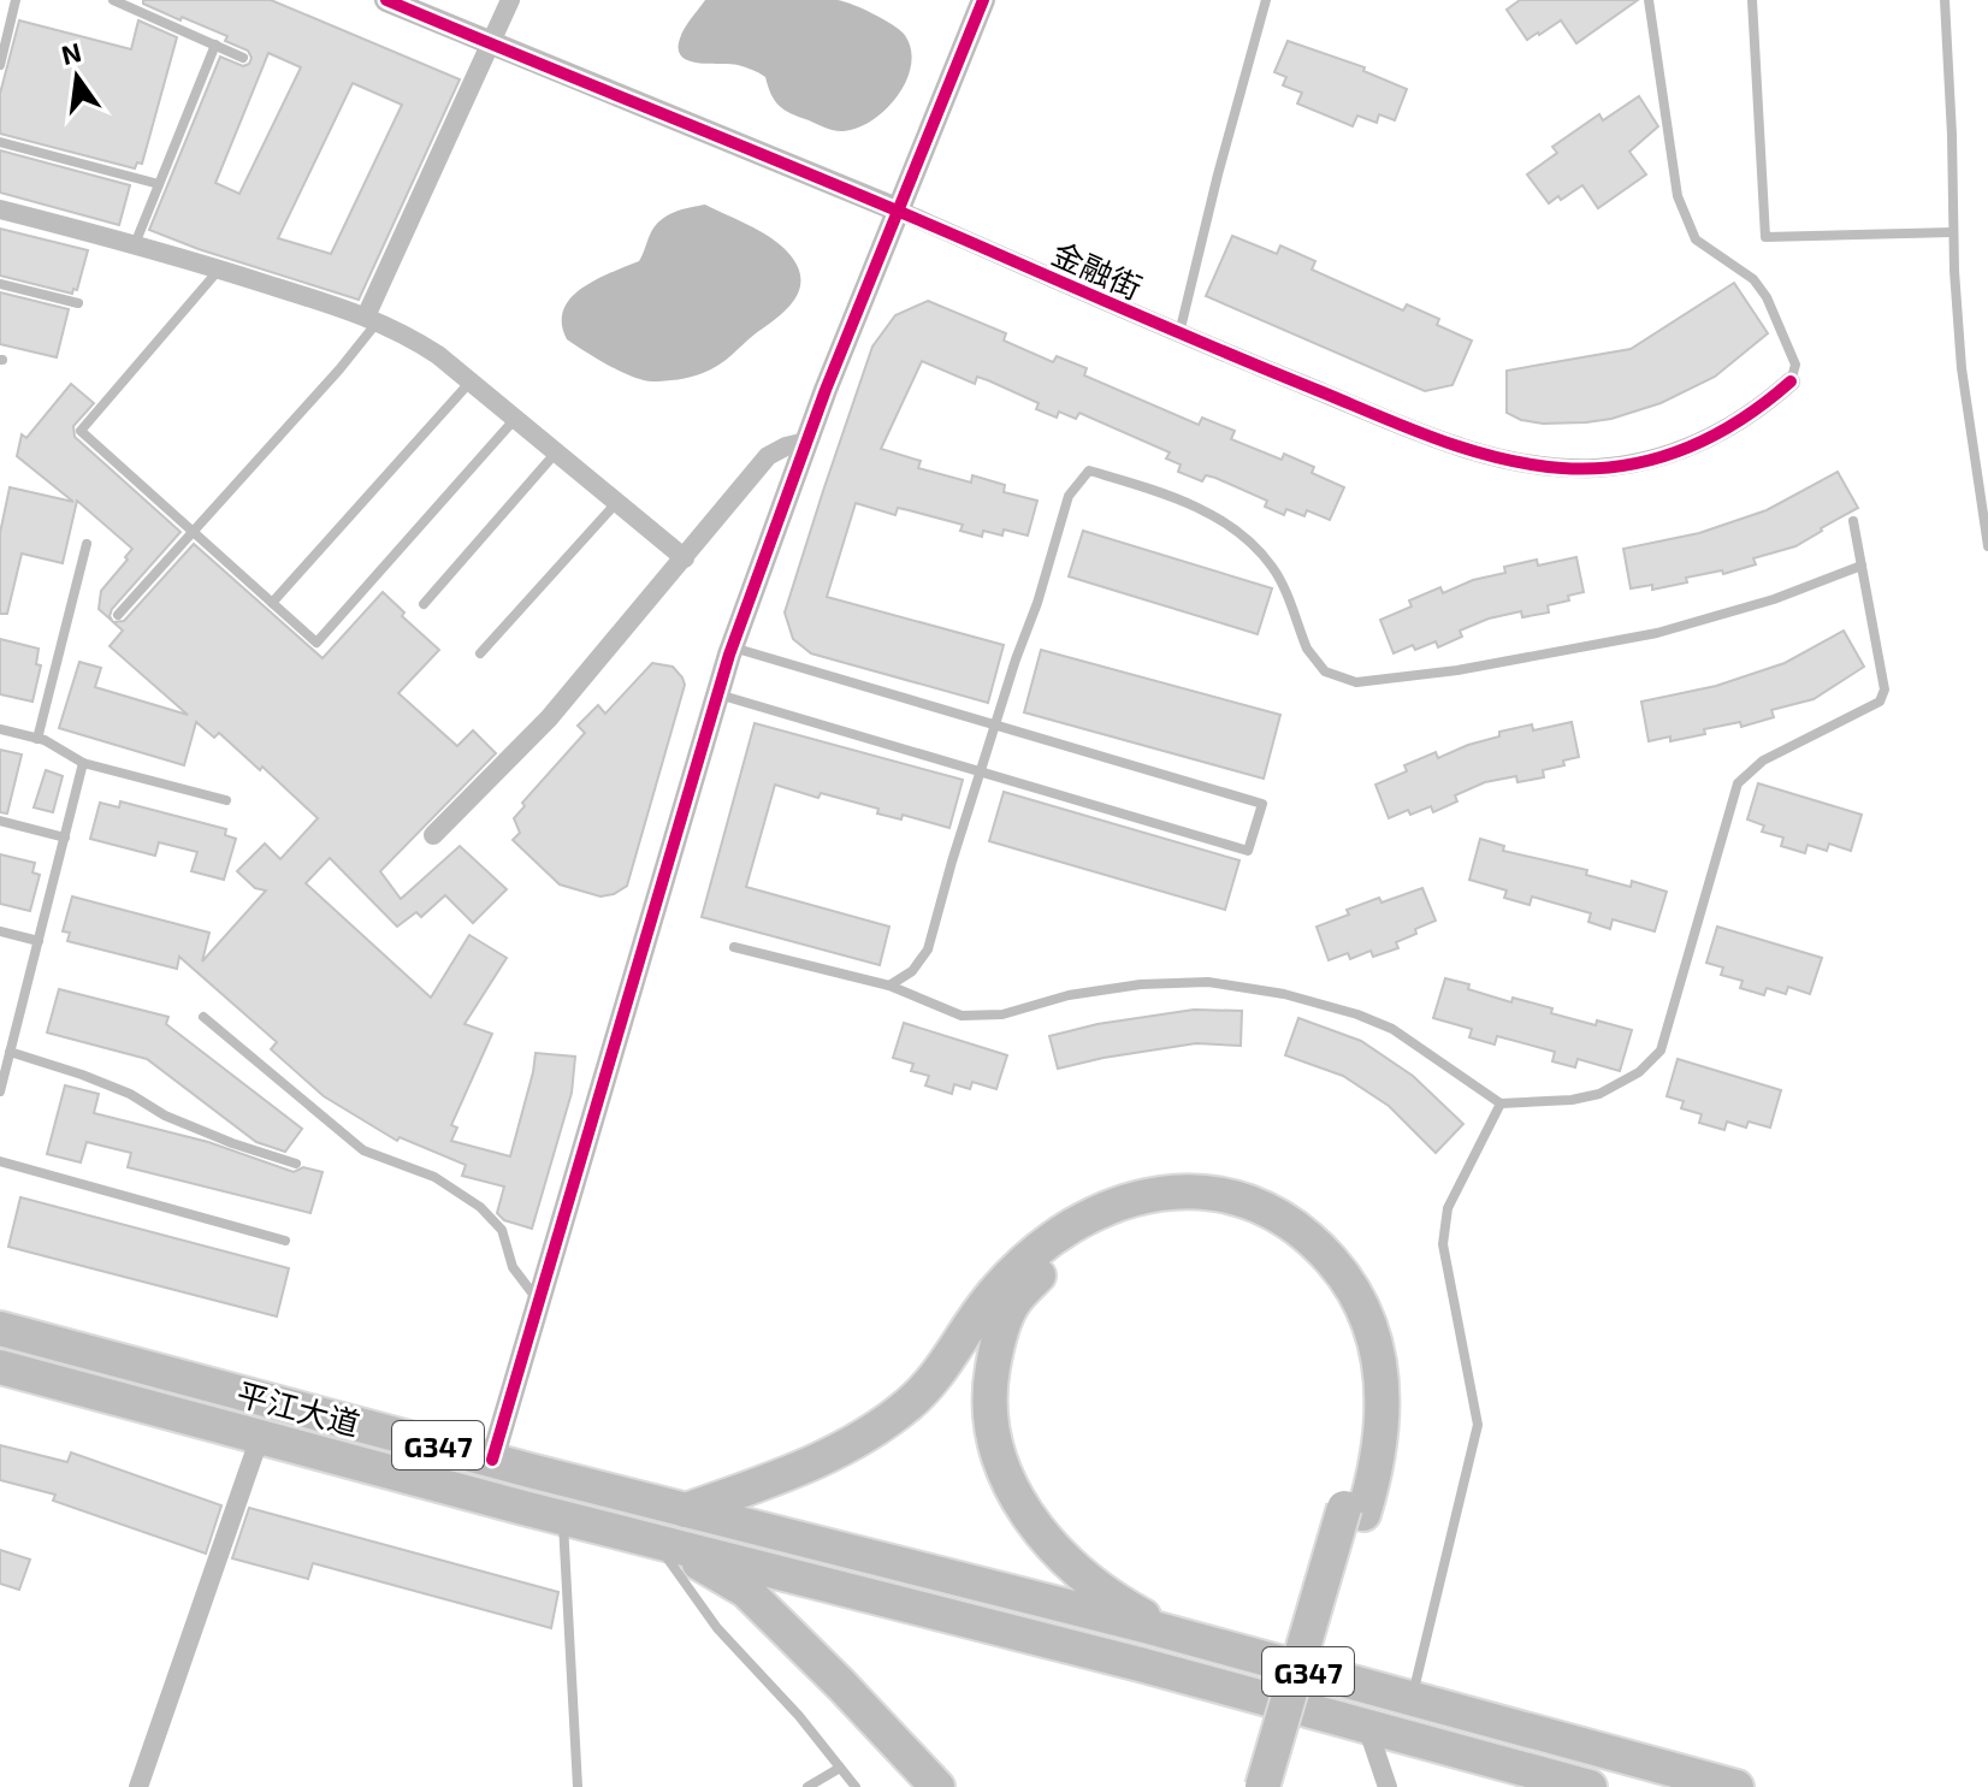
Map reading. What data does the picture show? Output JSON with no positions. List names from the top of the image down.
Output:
{
  "streets": {
    "highway": ["平江大道", "G347"],
    "street": ["金融街"]
  },
  "crossings": [
    ["平江大道", "G347"]
  ],
  "north": "top"
}
